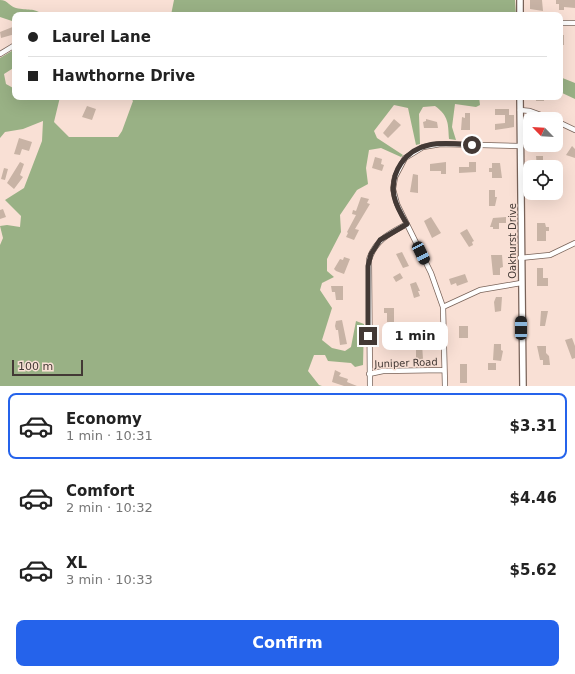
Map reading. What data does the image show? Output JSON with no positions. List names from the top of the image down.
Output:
{
  "streets": {
    "street": ["Oakhurst Drive", "Juniper Road"]
  },
  "scale_bar": "100 m",
  "north": "top left",
  "page": {
    "banner": ["Laurel Lane", "Hawthorne Drive"],
    "bubble": "1 min",
    "scale": "100 m",
    "list": [
      {
        "name": "Economy",
        "note": "1 min · 10:31",
        "value": "$3.31"
      },
      {
        "name": "Comfort",
        "note": "2 min · 10:32",
        "value": "$4.46"
      },
      {
        "name": "XL",
        "note": "3 min · 10:33",
        "value": "$5.62"
      }
    ],
    "buttons": "Confirm"
  }
}
